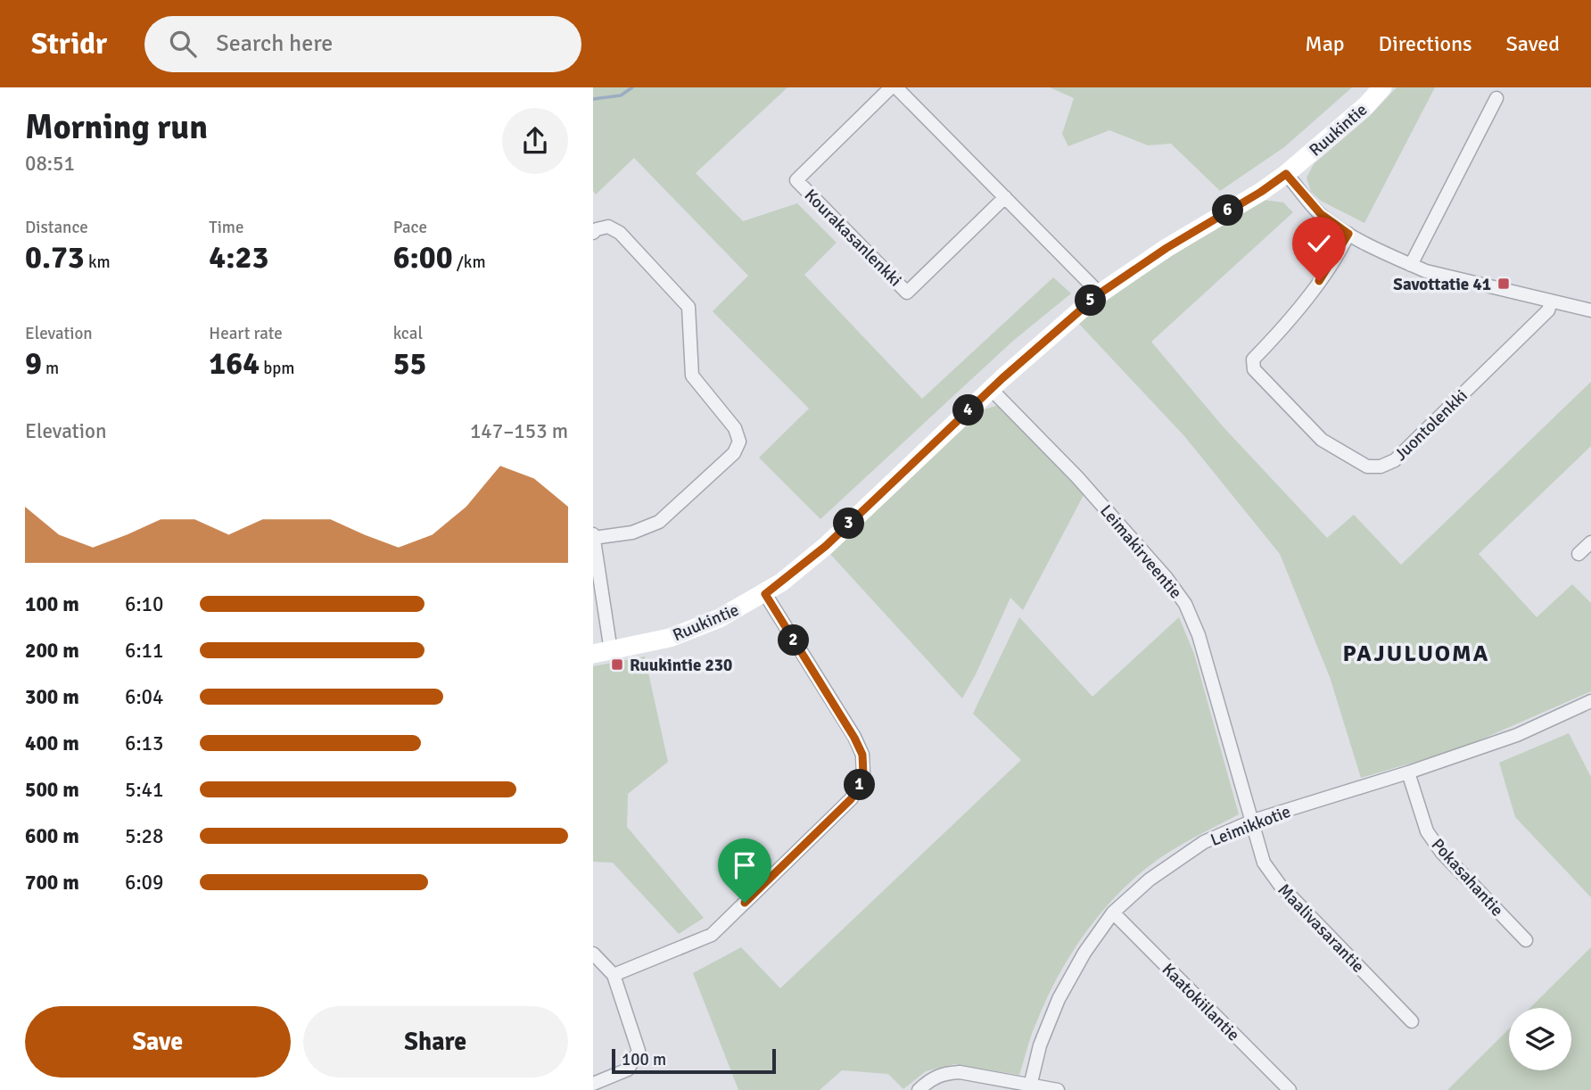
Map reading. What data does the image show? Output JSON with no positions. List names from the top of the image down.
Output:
{
  "streets": {
    "street": [
      "Ruukintie",
      "Kourakasanlenkki",
      "Juontolenkki",
      "Leimakirveentie",
      "Leimikkotie",
      "Pokasahantie",
      "Maalivasarantie",
      "Kaatokiilantie"
    ]
  },
  "crossings": [
    ["Ruukintie", "Leimakirveentie"],
    ["Leimakirveentie", "Leimikkotie"],
    ["Leimakirveentie", "Maalivasarantie"],
    ["Leimikkotie", "Pokasahantie"],
    ["Leimikkotie", "Maalivasarantie"],
    ["Leimikkotie", "Kaatokiilantie"]
  ],
  "districts": ["PAJULUOMA"],
  "places": {
    "transit": ["Savottatie 41", "Ruukintie 230"]
  },
  "scale_bar": "100 m",
  "page": {
    "header": "Stridr",
    "search": "Search here",
    "nav": ["Map", "Directions", "Saved"],
    "heading": ["Morning run", "08:51"],
    "stats": [
      ["Distance", "0.73 km"],
      ["Time", "4:23"],
      ["Pace", "6:00 /km"],
      ["Elevation", "9 m"],
      ["Heart rate", "164 bpm"],
      ["kcal", "55"]
    ],
    "pins": [
      "6",
      "5",
      "4",
      "3",
      "2",
      "1"
    ],
    "chart": ["Elevation", "147–153 m"],
    "list": [
      {
        "name": "100 m",
        "note": "6:10"
      },
      {
        "name": "200 m",
        "note": "6:11"
      },
      {
        "name": "300 m",
        "note": "6:04"
      },
      {
        "name": "400 m",
        "note": "6:13"
      },
      {
        "name": "500 m",
        "note": "5:41"
      },
      {
        "name": "600 m",
        "note": "5:28"
      },
      {
        "name": "700 m",
        "note": "6:09"
      }
    ],
    "buttons": ["Save", "Share"],
    "scale": "100 m"
  }
}
